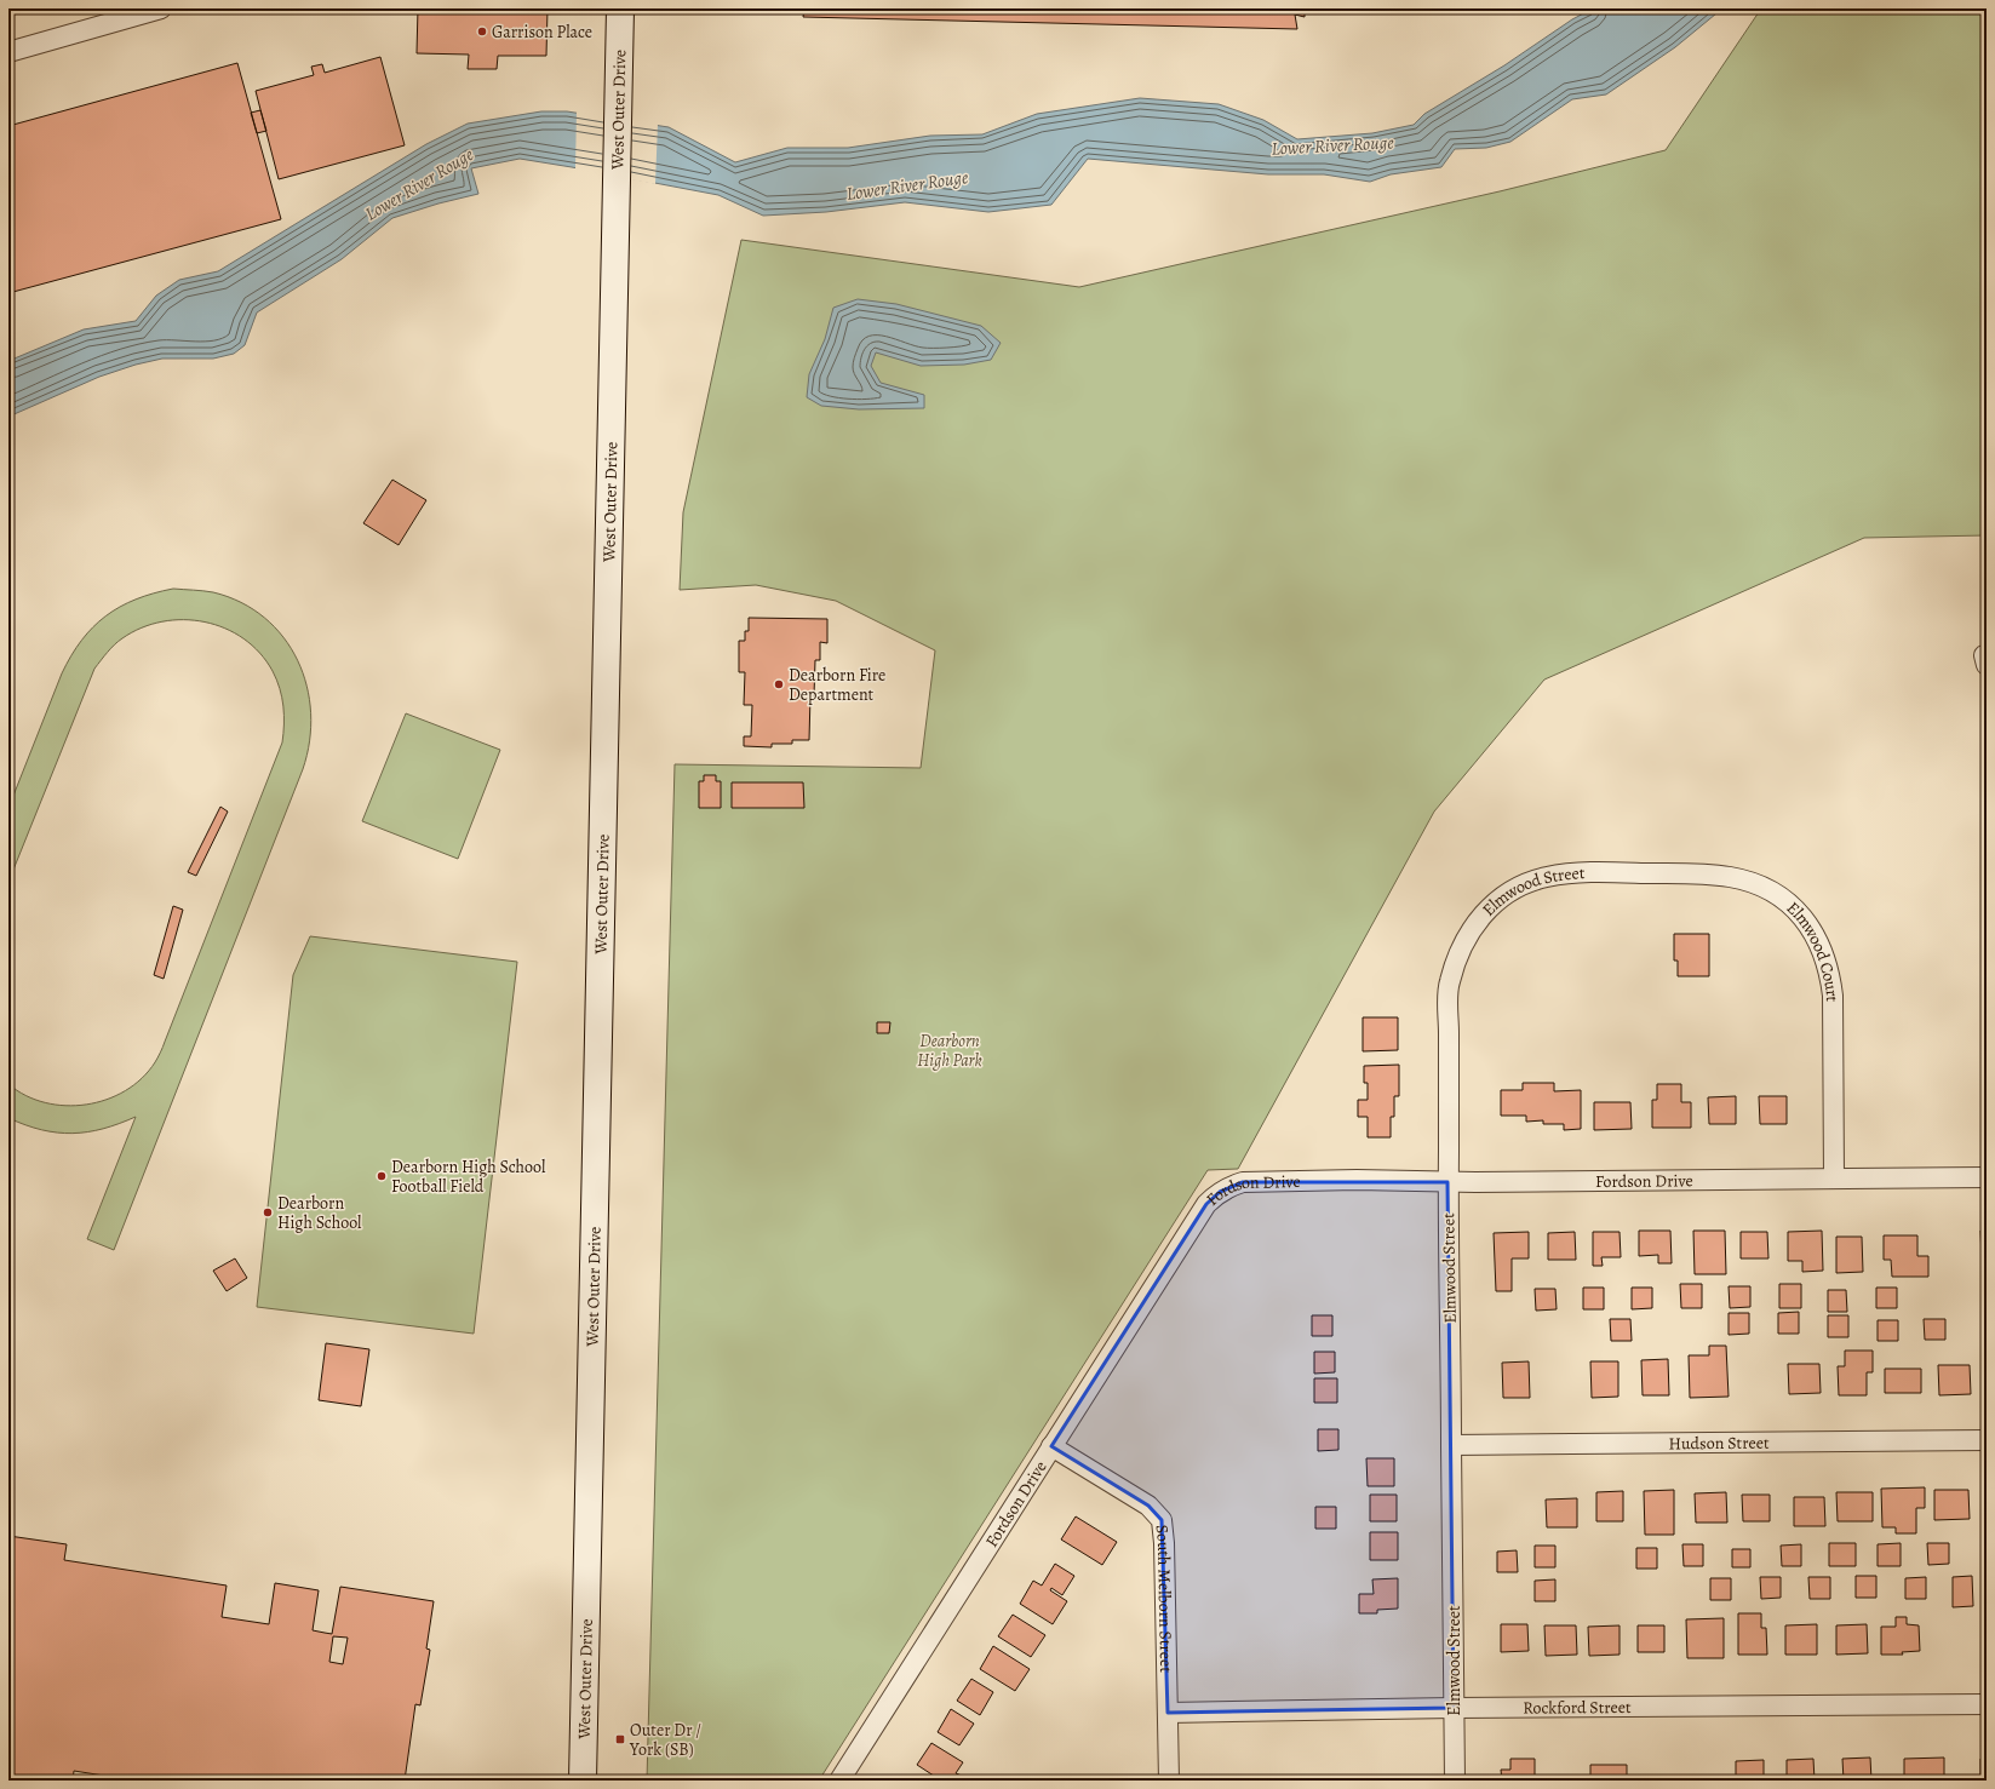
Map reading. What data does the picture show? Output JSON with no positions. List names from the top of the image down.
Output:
{
  "streets": {
    "main road": ["West Outer Drive"],
    "street": [
      "Elmwood Street",
      "Elmwood Court",
      "Fordson Drive",
      "Hudson Street",
      "South Melborn Street",
      "Rockford Street"
    ]
  },
  "crossings": [
    ["Elmwood Street", "Elmwood Court"],
    ["Elmwood Street", "Fordson Drive"],
    ["Elmwood Street", "Hudson Street"],
    ["Elmwood Street", "Rockford Street"],
    ["Elmwood Court", "Fordson Drive"],
    ["Fordson Drive", "South Melborn Street"],
    ["South Melborn Street", "Rockford Street"]
  ],
  "water": ["Lower River Rouge"],
  "parks": ["Dearborn High Park"],
  "places": {
    "other": [
      "Garrison Place",
      "Dearborn Fire Department",
      "Dearborn High School Football Field",
      "Dearborn High School"
    ],
    "transit": ["Outer Dr / York (SB)"]
  }
}
